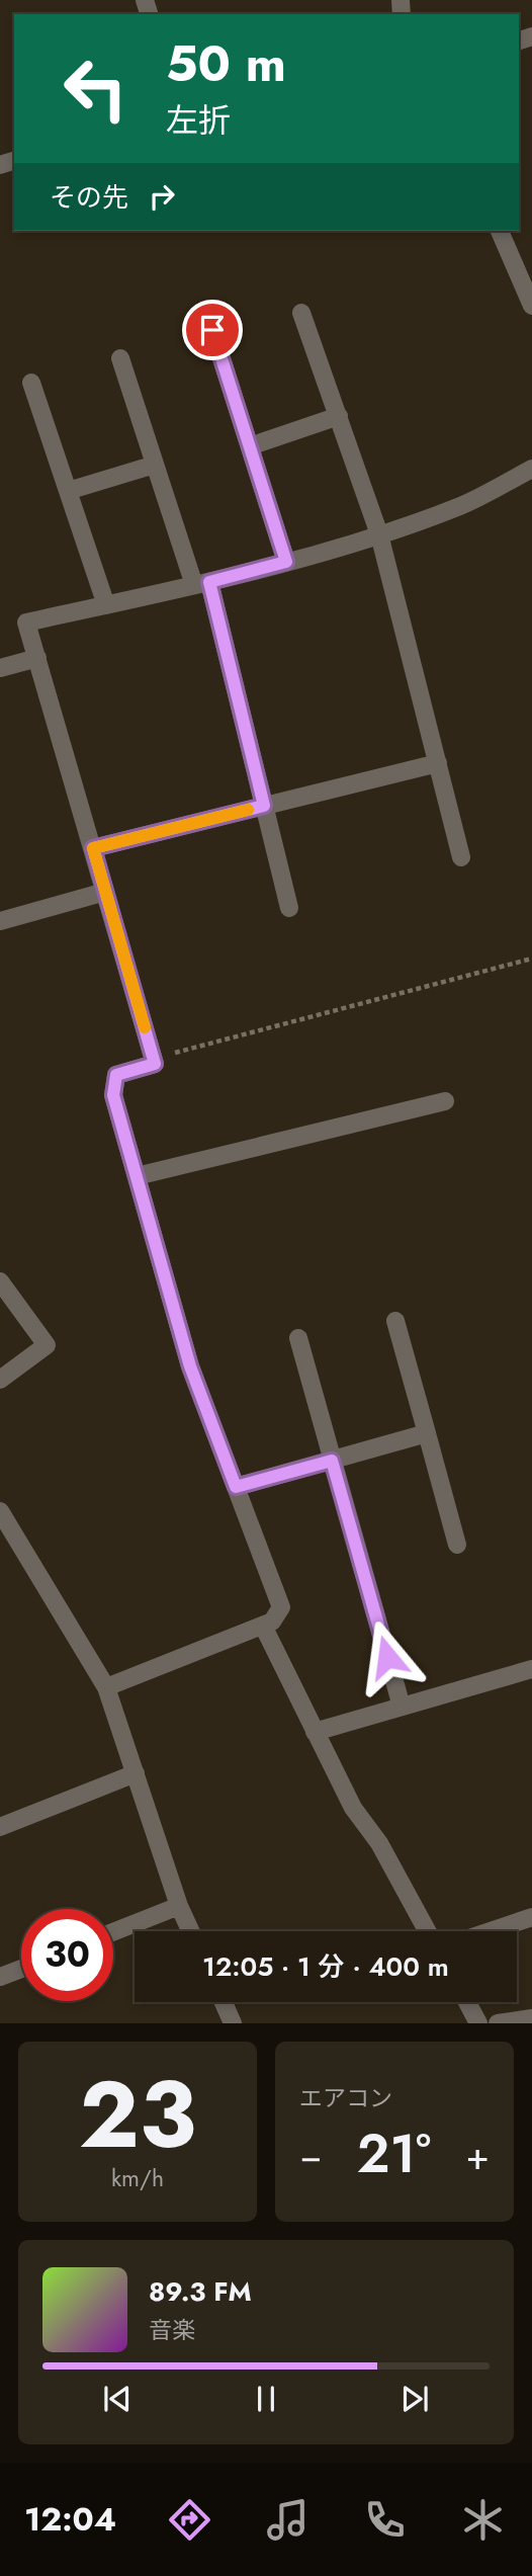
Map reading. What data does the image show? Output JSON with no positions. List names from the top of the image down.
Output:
{
  "page": {
    "turn": ["50 m", "左折"],
    "then": "その先",
    "limit": "30",
    "trip": "12:05 · 1 分 · 400 m",
    "tile": [
      ["23", "km/h"],
      "エアコン"
    ],
    "heat": ["−", "21°", "+"],
    "song": ["89.3 FM", "音楽"],
    "tabs": "12:04"
  }
}
